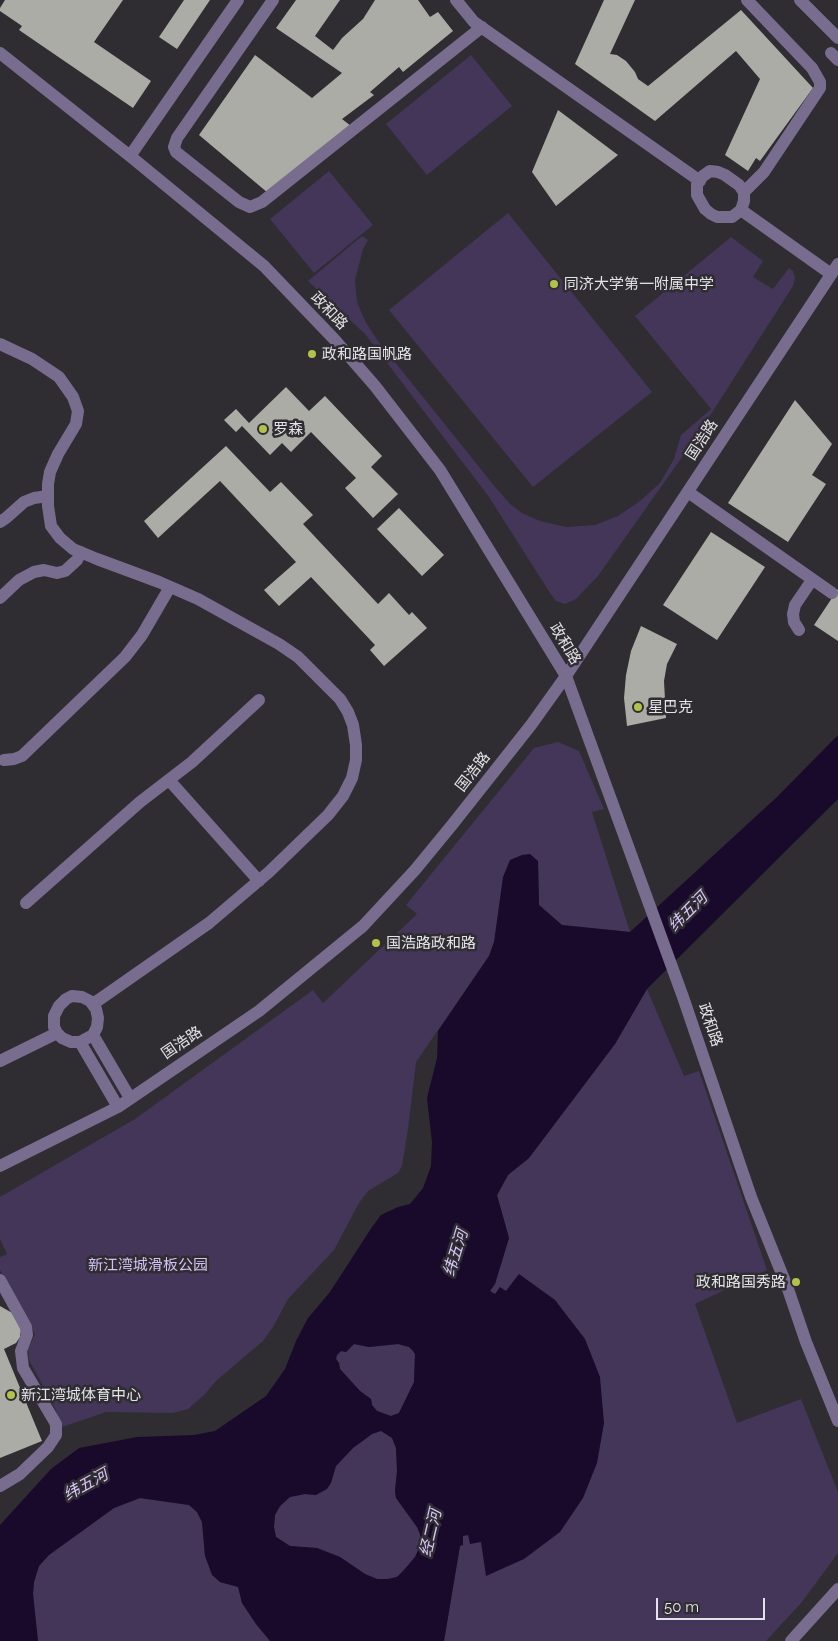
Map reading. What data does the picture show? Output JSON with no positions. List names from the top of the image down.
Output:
{
  "streets": {
    "street": ["政和路", "国浩路"]
  },
  "crossings": [
    ["政和路", "国浩路"]
  ],
  "water": ["纬五河", "经二河"],
  "parks": ["新江湾城滑板公园"],
  "places": [
    "同济大学第一附属中学",
    "政和路国帆路",
    "罗森",
    "星巴克",
    "国浩路政和路",
    "政和路国秀路",
    "新江湾城体育中心"
  ],
  "scale_bar": "50 m"
}
